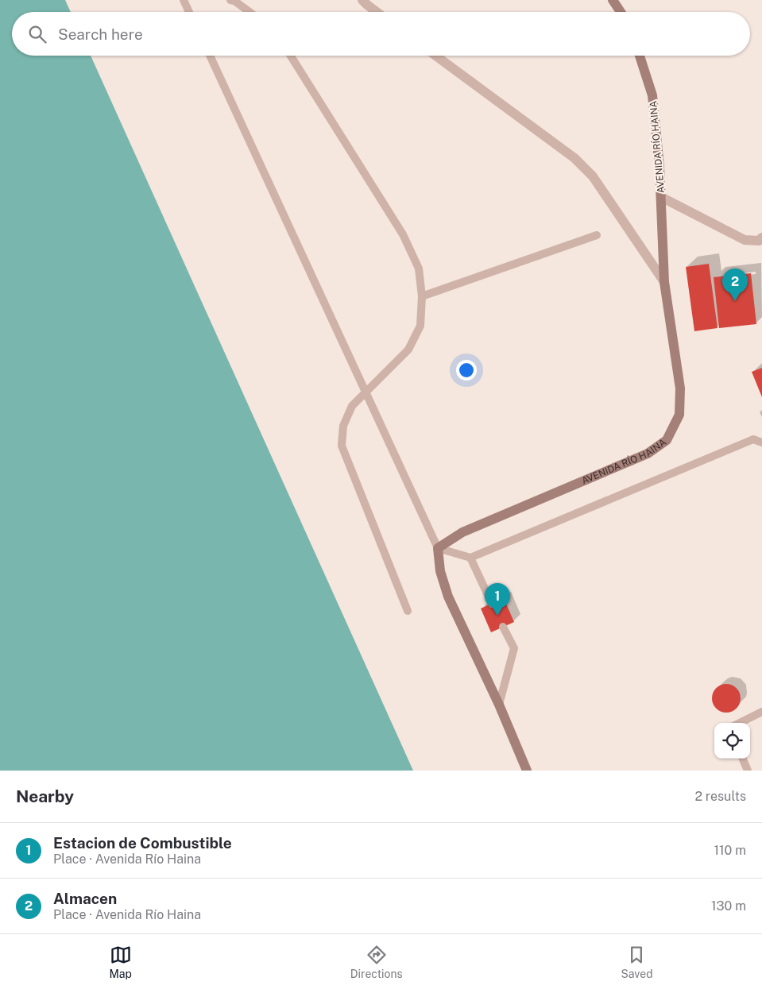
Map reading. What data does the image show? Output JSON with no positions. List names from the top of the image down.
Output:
{
  "streets": {
    "street": ["AVENIDA RÍO HAINA"]
  },
  "page": {
    "search": "Search here",
    "pins": ["2", "1"],
    "heading": ["Nearby", "2 results"],
    "list": [
      {
        "mark": "1",
        "name": "Estacion de Combustible",
        "note": "Place · Avenida Río Haina",
        "value": "110 m"
      },
      {
        "mark": "2",
        "name": "Almacen",
        "note": "Place · Avenida Río Haina",
        "value": "130 m"
      }
    ],
    "nav": ["Map", "Directions", "Saved"]
  }
}
